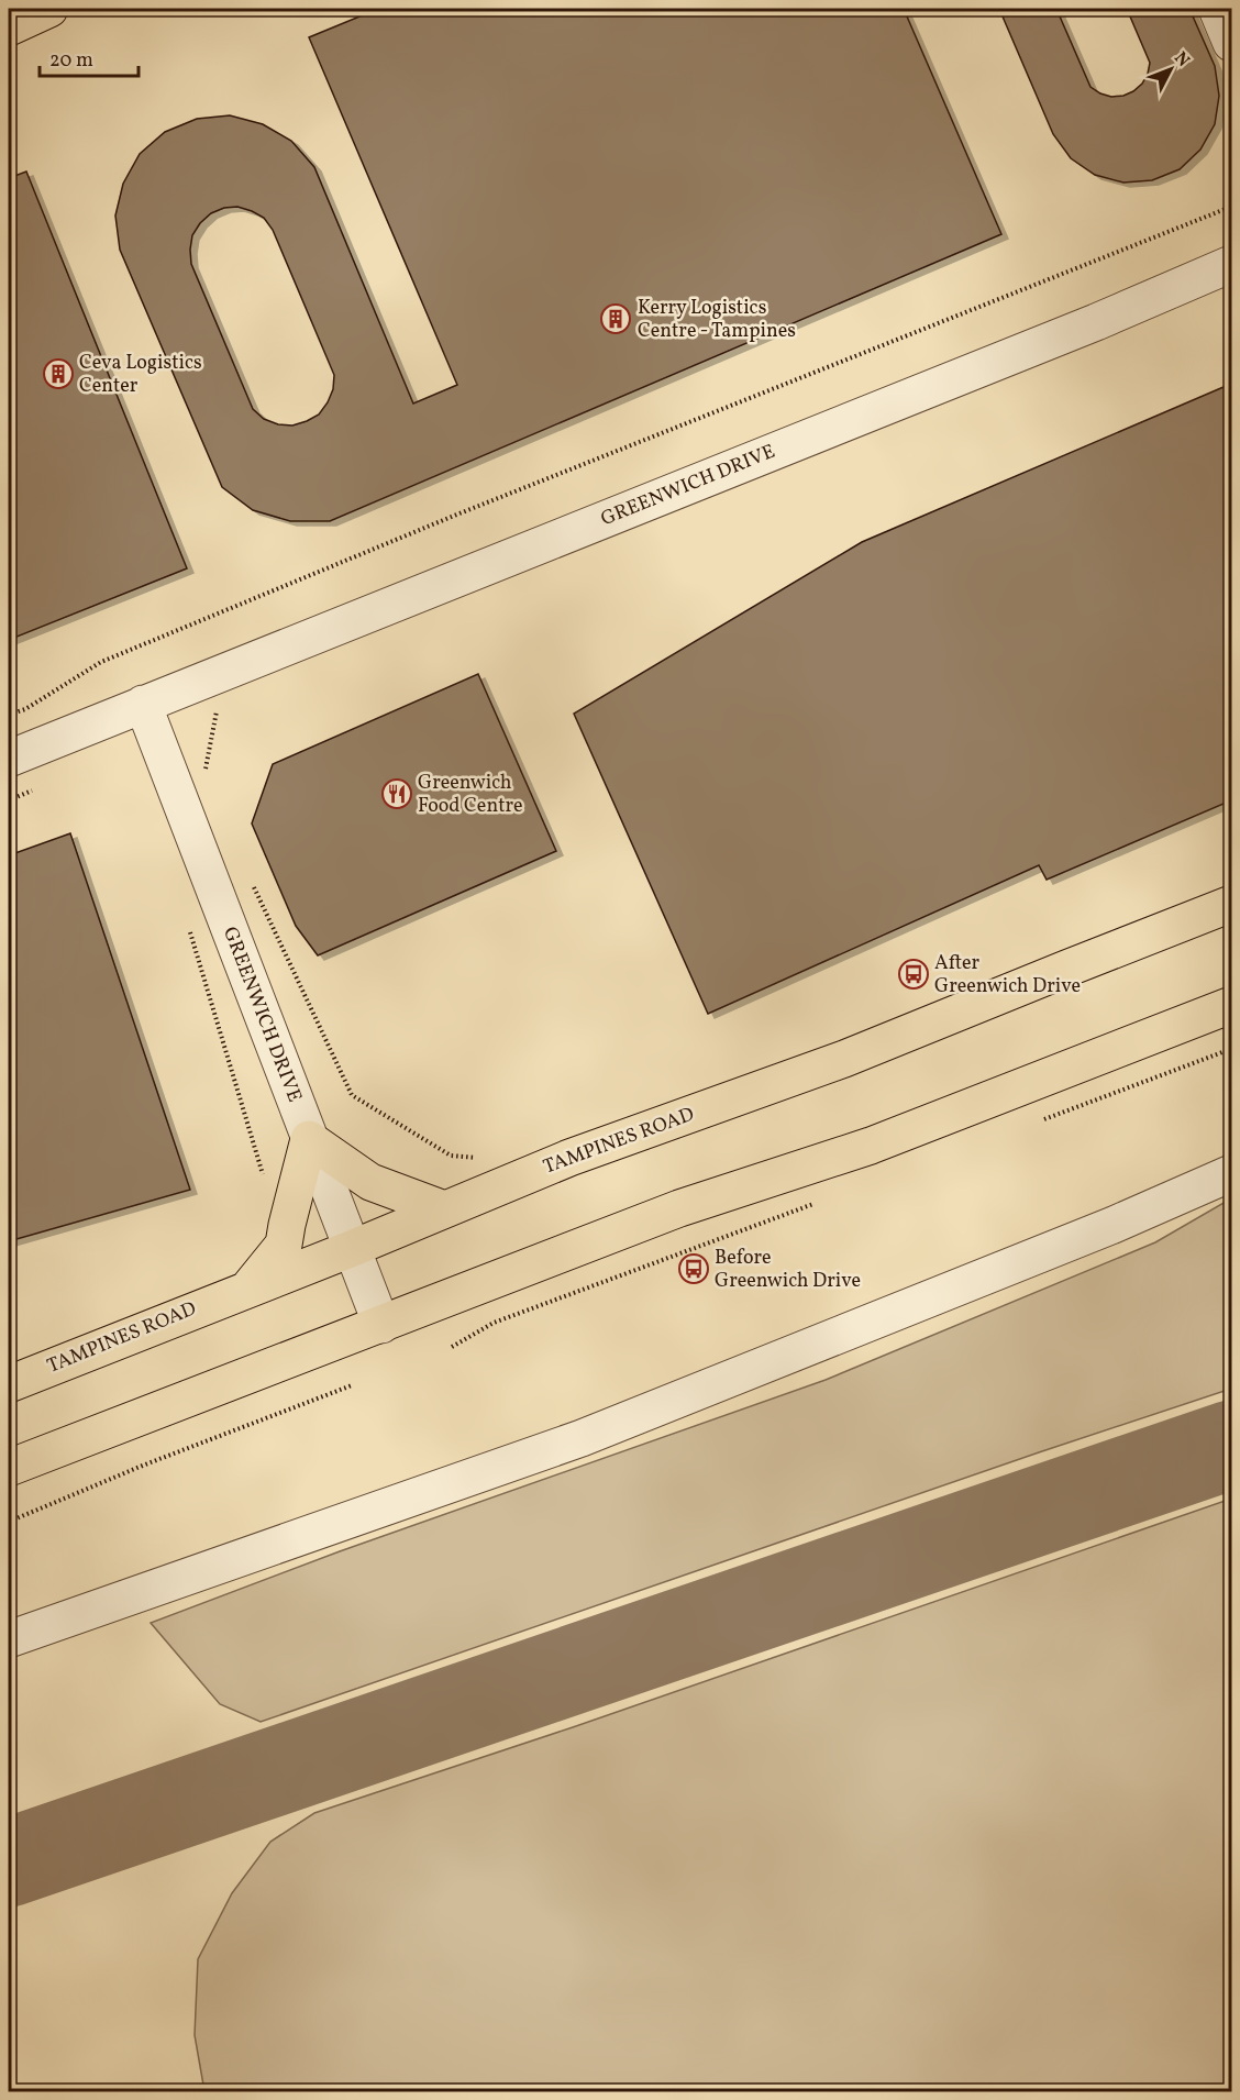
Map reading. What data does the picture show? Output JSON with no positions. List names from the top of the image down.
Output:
{
  "streets": {
    "main road": ["TAMPINES ROAD"],
    "lane": ["GREENWICH DRIVE"]
  },
  "crossings": [
    ["GREENWICH DRIVE", "TAMPINES ROAD"]
  ],
  "places": {
    "building": ["Kerry Logistics Centre - Tampines", "Ceva Logistics Center"],
    "restaurant": ["Greenwich Food Centre"],
    "bus stop": ["After Greenwich Drive", "Before Greenwich Drive"]
  },
  "scale_bar": "20 m",
  "north": "top right"
}
